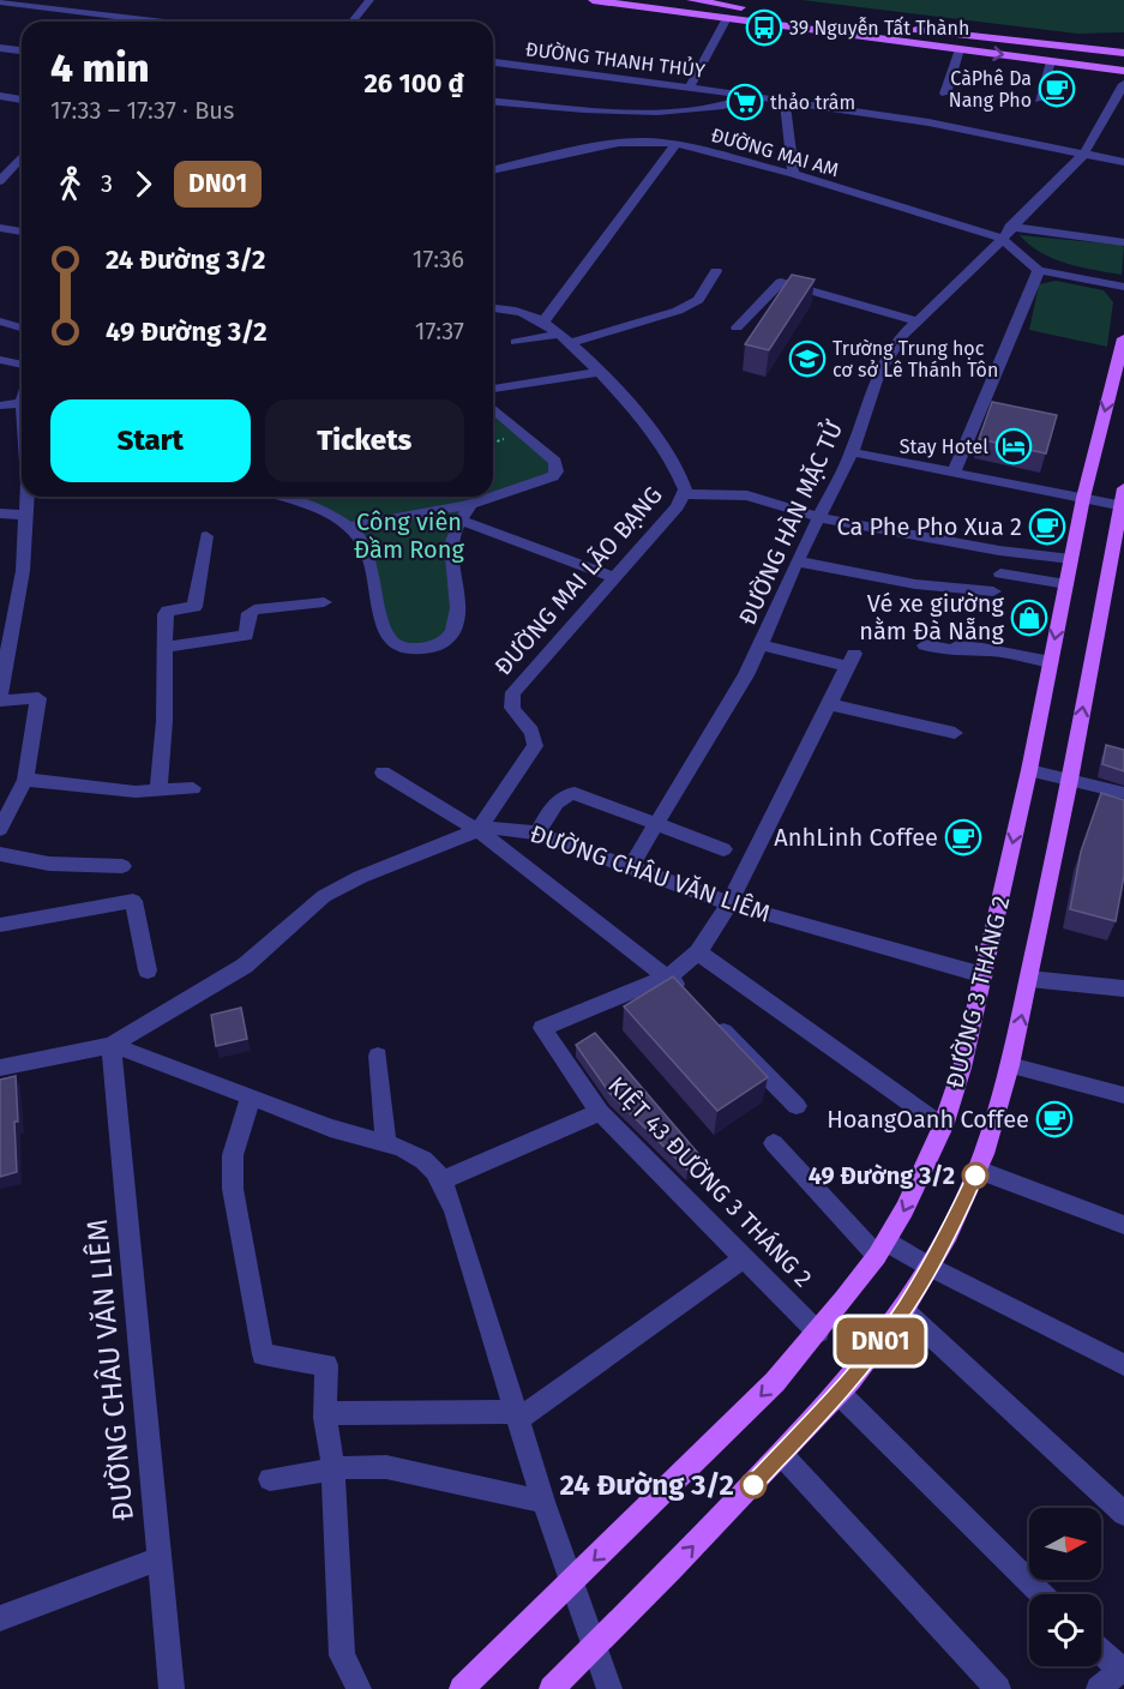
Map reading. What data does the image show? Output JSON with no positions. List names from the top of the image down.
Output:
{
  "streets": {
    "main road": ["ĐƯỜNG 3 THÁNG 2"],
    "street": [
      "ĐƯỜNG THANH THỦY",
      "ĐƯỜNG MAI AM",
      "ĐƯỜNG HÀN MẶC TỬ",
      "ĐƯỜNG MAI LÃO BẠNG",
      "ĐƯỜNG CHÂU VĂN LIÊM",
      "KIỆT 43 ĐƯỜNG 3 THÁNG 2"
    ]
  },
  "crossings": [
    ["ĐƯỜNG THANH THỦY", "ĐƯỜNG HÀN MẶC TỬ"],
    ["ĐƯỜNG MAI AM", "ĐƯỜNG HÀN MẶC TỬ"],
    ["ĐƯỜNG HÀN MẶC TỬ", "ĐƯỜNG CHÂU VĂN LIÊM"],
    ["ĐƯỜNG MAI LÃO BẠNG", "ĐƯỜNG CHÂU VĂN LIÊM"],
    ["ĐƯỜNG CHÂU VĂN LIÊM", "ĐƯỜNG 3 THÁNG 2"],
    ["ĐƯỜNG 3 THÁNG 2", "KIỆT 43 ĐƯỜNG 3 THÁNG 2"]
  ],
  "parks": ["Công viên Đầm Rong"],
  "places": {
    "bus stop": ["39 Nguyễn Tất Thành"],
    "cafe": [
      "CàPhê Da Nang Pho",
      "Ca Phe Pho Xua 2",
      "AnhLinh Coffee",
      "HoangOanh Coffee"
    ],
    "supermarket": ["thảo trâm"],
    "school or university": ["Trường Trung học cơ sở Lê Thánh Tôn"],
    "hotel": ["Stay Hotel"],
    "shop": ["Vé xe giường nằm Đà Nẵng"],
    "other": ["49 Đường 3/2", "24 Đường 3/2"]
  },
  "lines": ["bus line DN01"],
  "north": "right",
  "page": {
    "on_map": "DN01",
    "heading": ["4 min", "17:33 – 17:37 · Bus", "26 100 ₫"],
    "legs": ["3", "DN01"],
    "list": [
      {
        "name": "24 Đường 3/2",
        "value": "17:36"
      },
      {
        "name": "49 Đường 3/2",
        "value": "17:37"
      }
    ],
    "buttons": ["Start", "Tickets"]
  }
}
